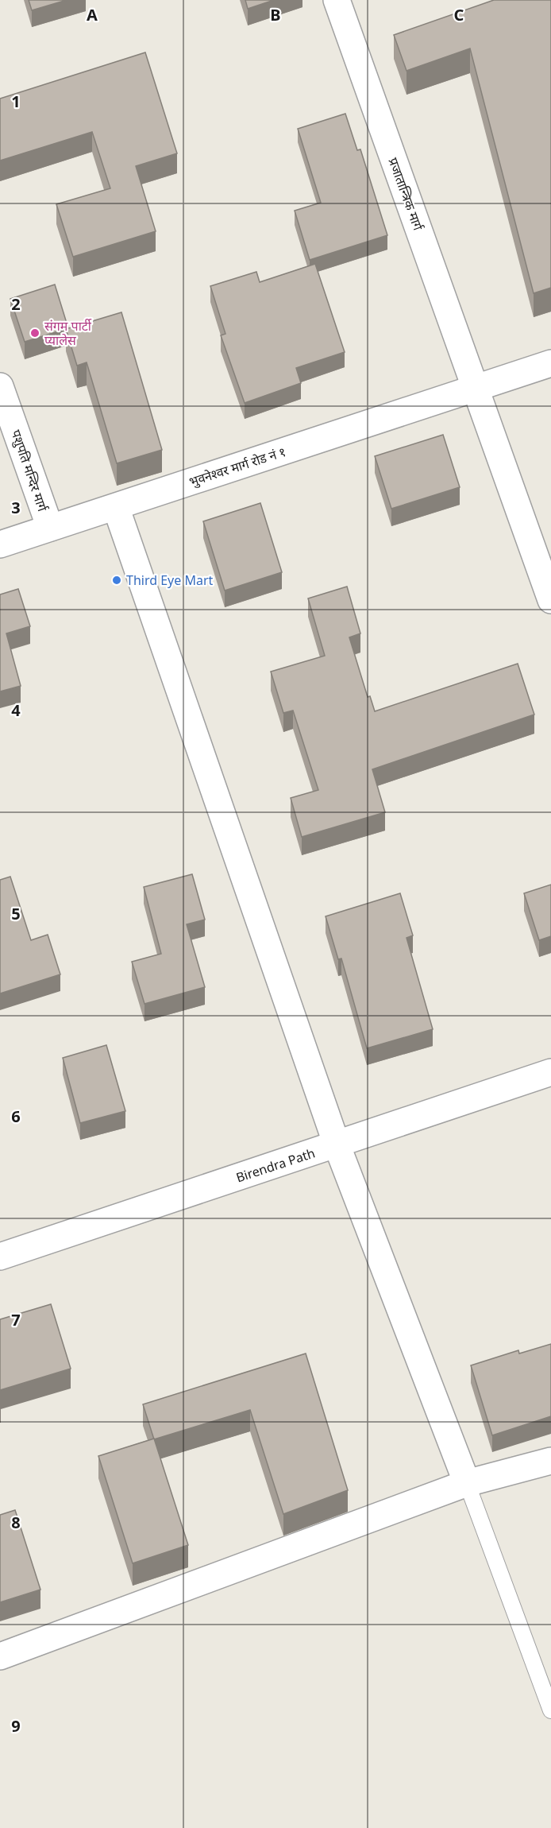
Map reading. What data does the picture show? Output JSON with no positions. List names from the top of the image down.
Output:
{
  "streets": {
    "street": [
      "प्रजातान्त्रिक मार्ग",
      "भुवनेश्वर मार्ग रोड नं १",
      "पशुपति मन्दिर मार्ग",
      "Birendra Path"
    ]
  },
  "crossings": [
    ["प्रजातान्त्रिक मार्ग", "भुवनेश्वर मार्ग रोड नं १"],
    ["भुवनेश्वर मार्ग रोड नं १", "पशुपति मन्दिर मार्ग"]
  ],
  "places": ["संगम पार्टी प्यालेस", "Third Eye Mart"],
  "grid": {
    "columns": ["A", "B", "C"],
    "rows": [
      "1",
      "2",
      "3",
      "4",
      "5",
      "6",
      "7",
      "8",
      "9"
    ]
  }
}
